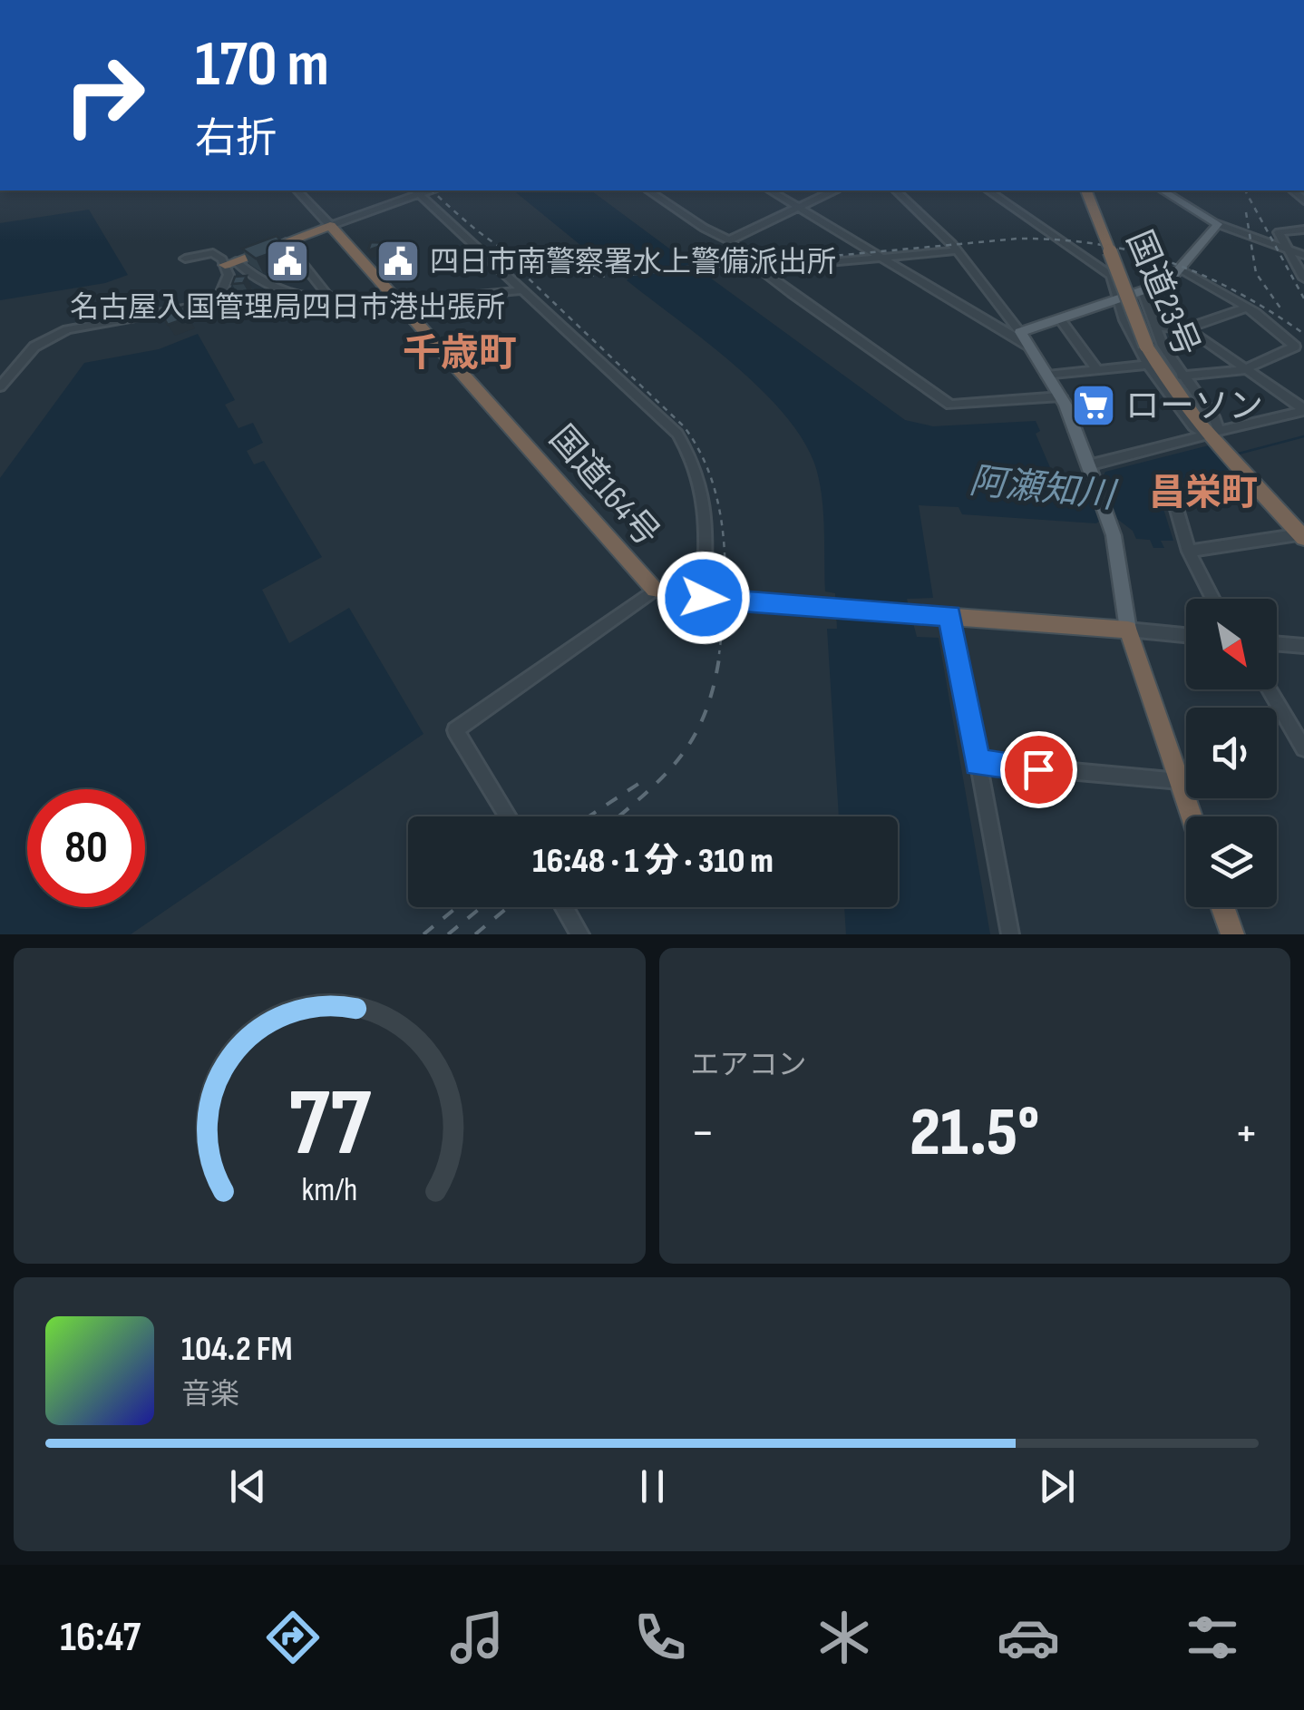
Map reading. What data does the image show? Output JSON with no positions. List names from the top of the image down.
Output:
{
  "streets": {
    "highway": ["国道23号", "国道164号"]
  },
  "districts": ["千歳町", "昌栄町"],
  "water": ["阿瀬知川"],
  "places": {
    "public building": ["名古屋入国管理局四日市港出張所", "四日市南警察署水上警備派出所"],
    "supermarket": ["ローソン"]
  },
  "north": "bottom right",
  "page": {
    "turn": ["170 m", "右折"],
    "limit": "80",
    "trip": "16:48 · 1 分 · 310 m",
    "tile": "エアコン",
    "heat": ["−", "21.5°", "+"],
    "song": ["104.2 FM", "音楽"],
    "tabs": "16:47",
    "gauge": ["77", "km/h"]
  }
}
